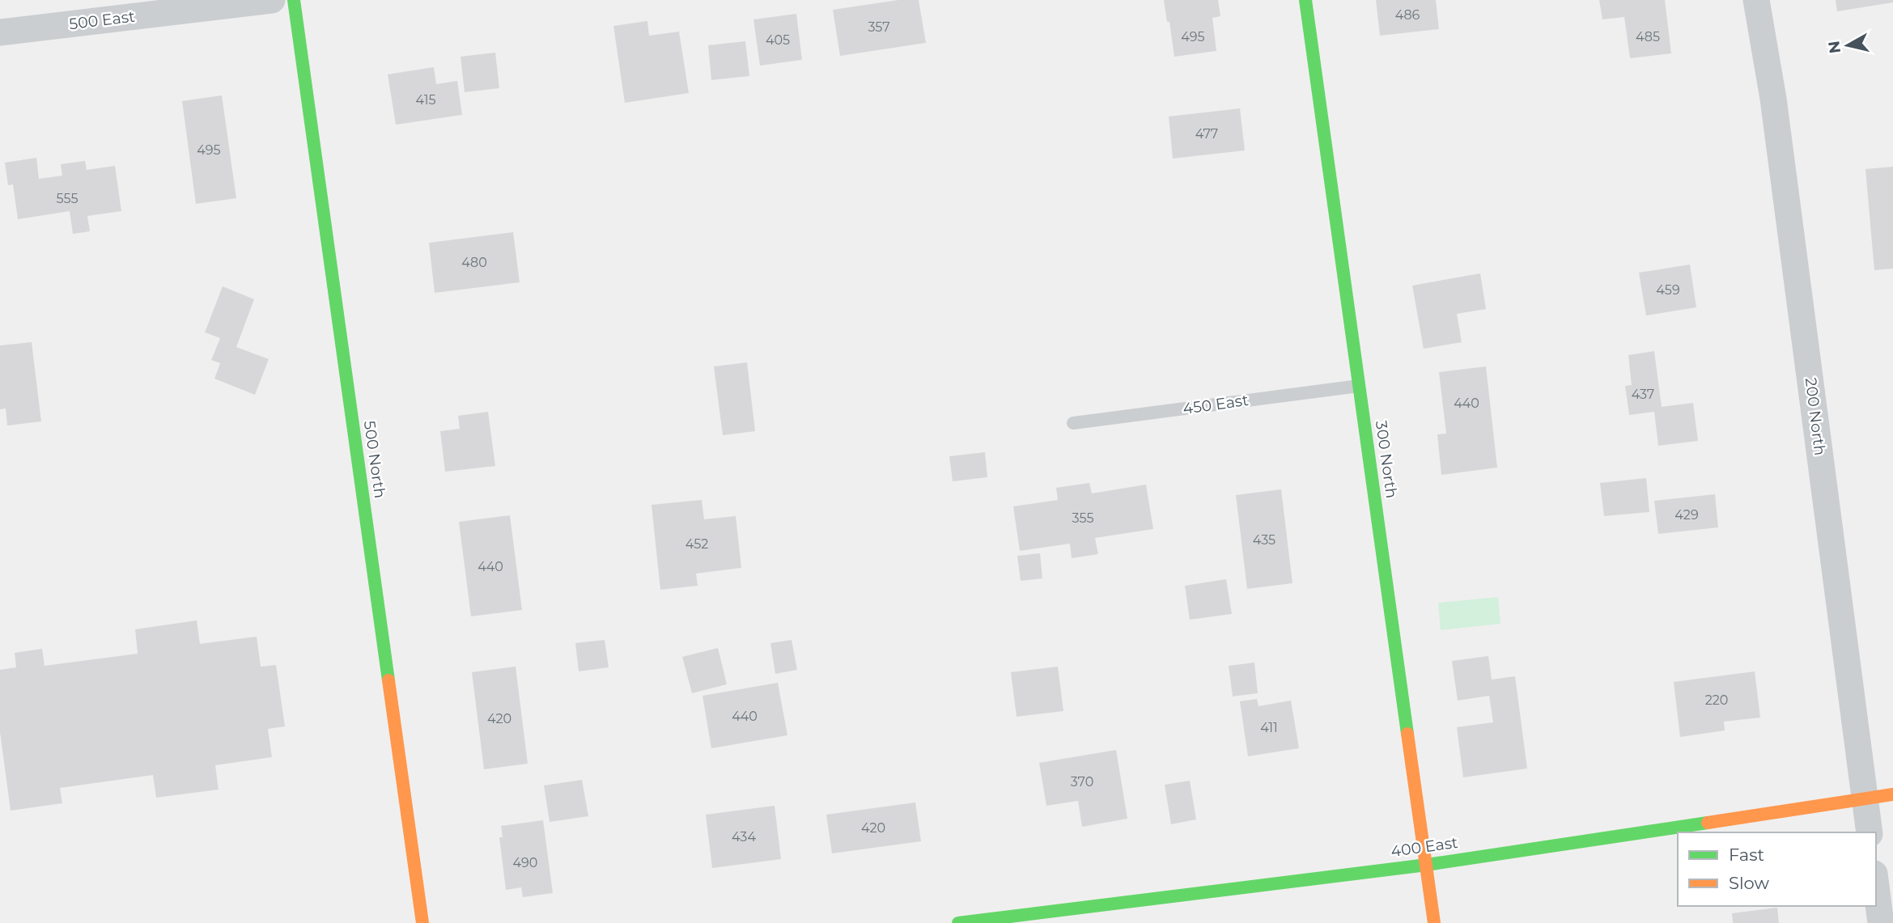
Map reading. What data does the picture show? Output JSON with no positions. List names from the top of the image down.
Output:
{
  "streets": {
    "street": [
      "500 East",
      "200 North",
      "500 North",
      "300 North",
      "400 East"
    ],
    "lane": ["450 East"]
  },
  "crossings": [
    ["450 East", "300 North"],
    ["200 North", "400 East"],
    ["300 North", "400 East"]
  ],
  "house_numbers": [
    "486",
    "357",
    "495",
    "485",
    "405",
    "415",
    "477",
    "495",
    "555",
    "480",
    "459",
    "437",
    "440",
    "429",
    "355",
    "435",
    "452",
    "440",
    "220",
    "440",
    "420",
    "411",
    "370",
    "420",
    "434",
    "490"
  ],
  "legend": ["Fast", "Slow"],
  "north": "left"
}
